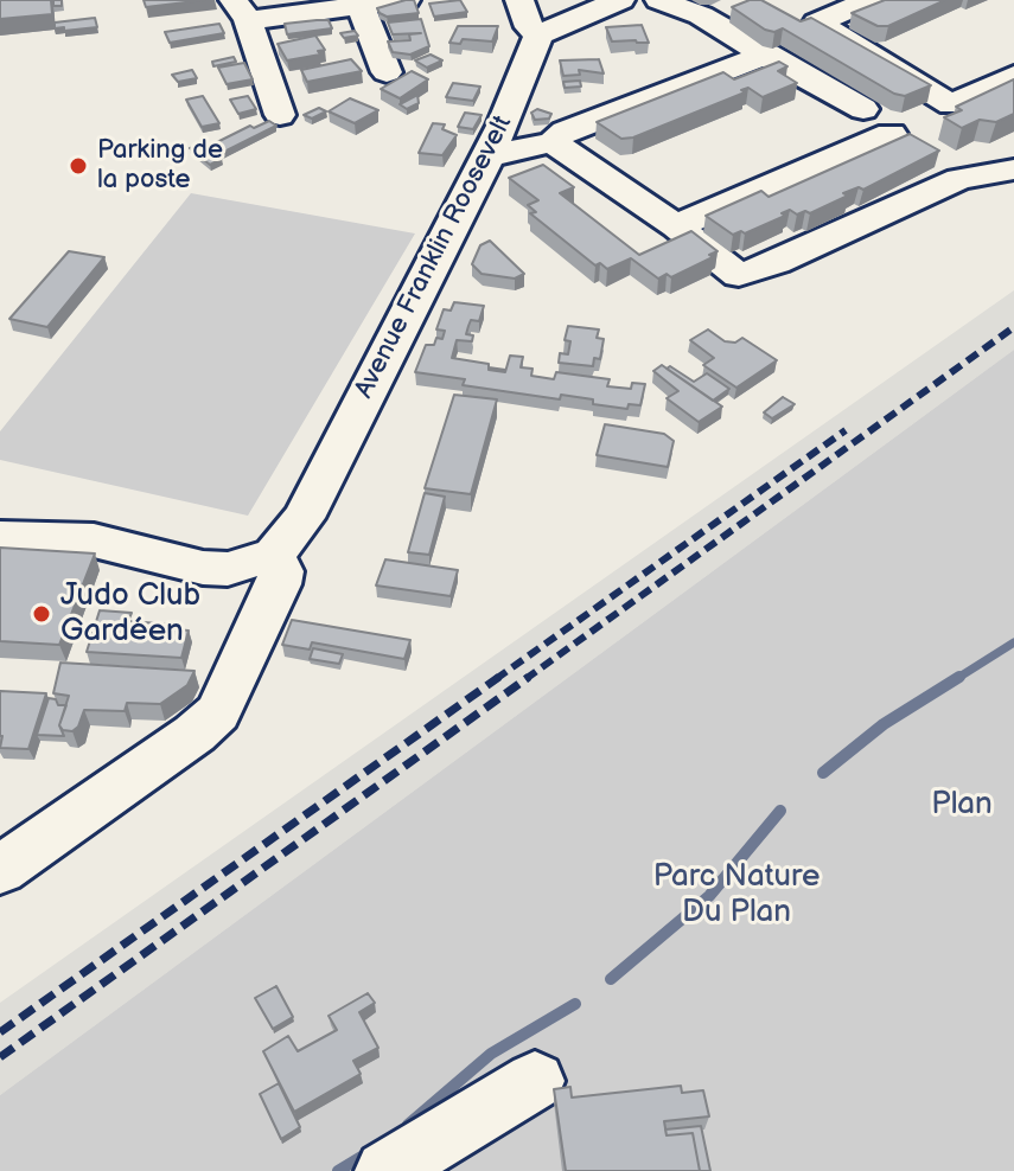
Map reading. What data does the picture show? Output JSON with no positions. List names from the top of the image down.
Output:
{
  "streets": {
    "street": ["Avenue Franklin Roosevelt"]
  },
  "parks": ["Plan", "Parc Nature Du Plan"],
  "places": ["Parking de la poste", "Judo Club Gardéen"]
}
